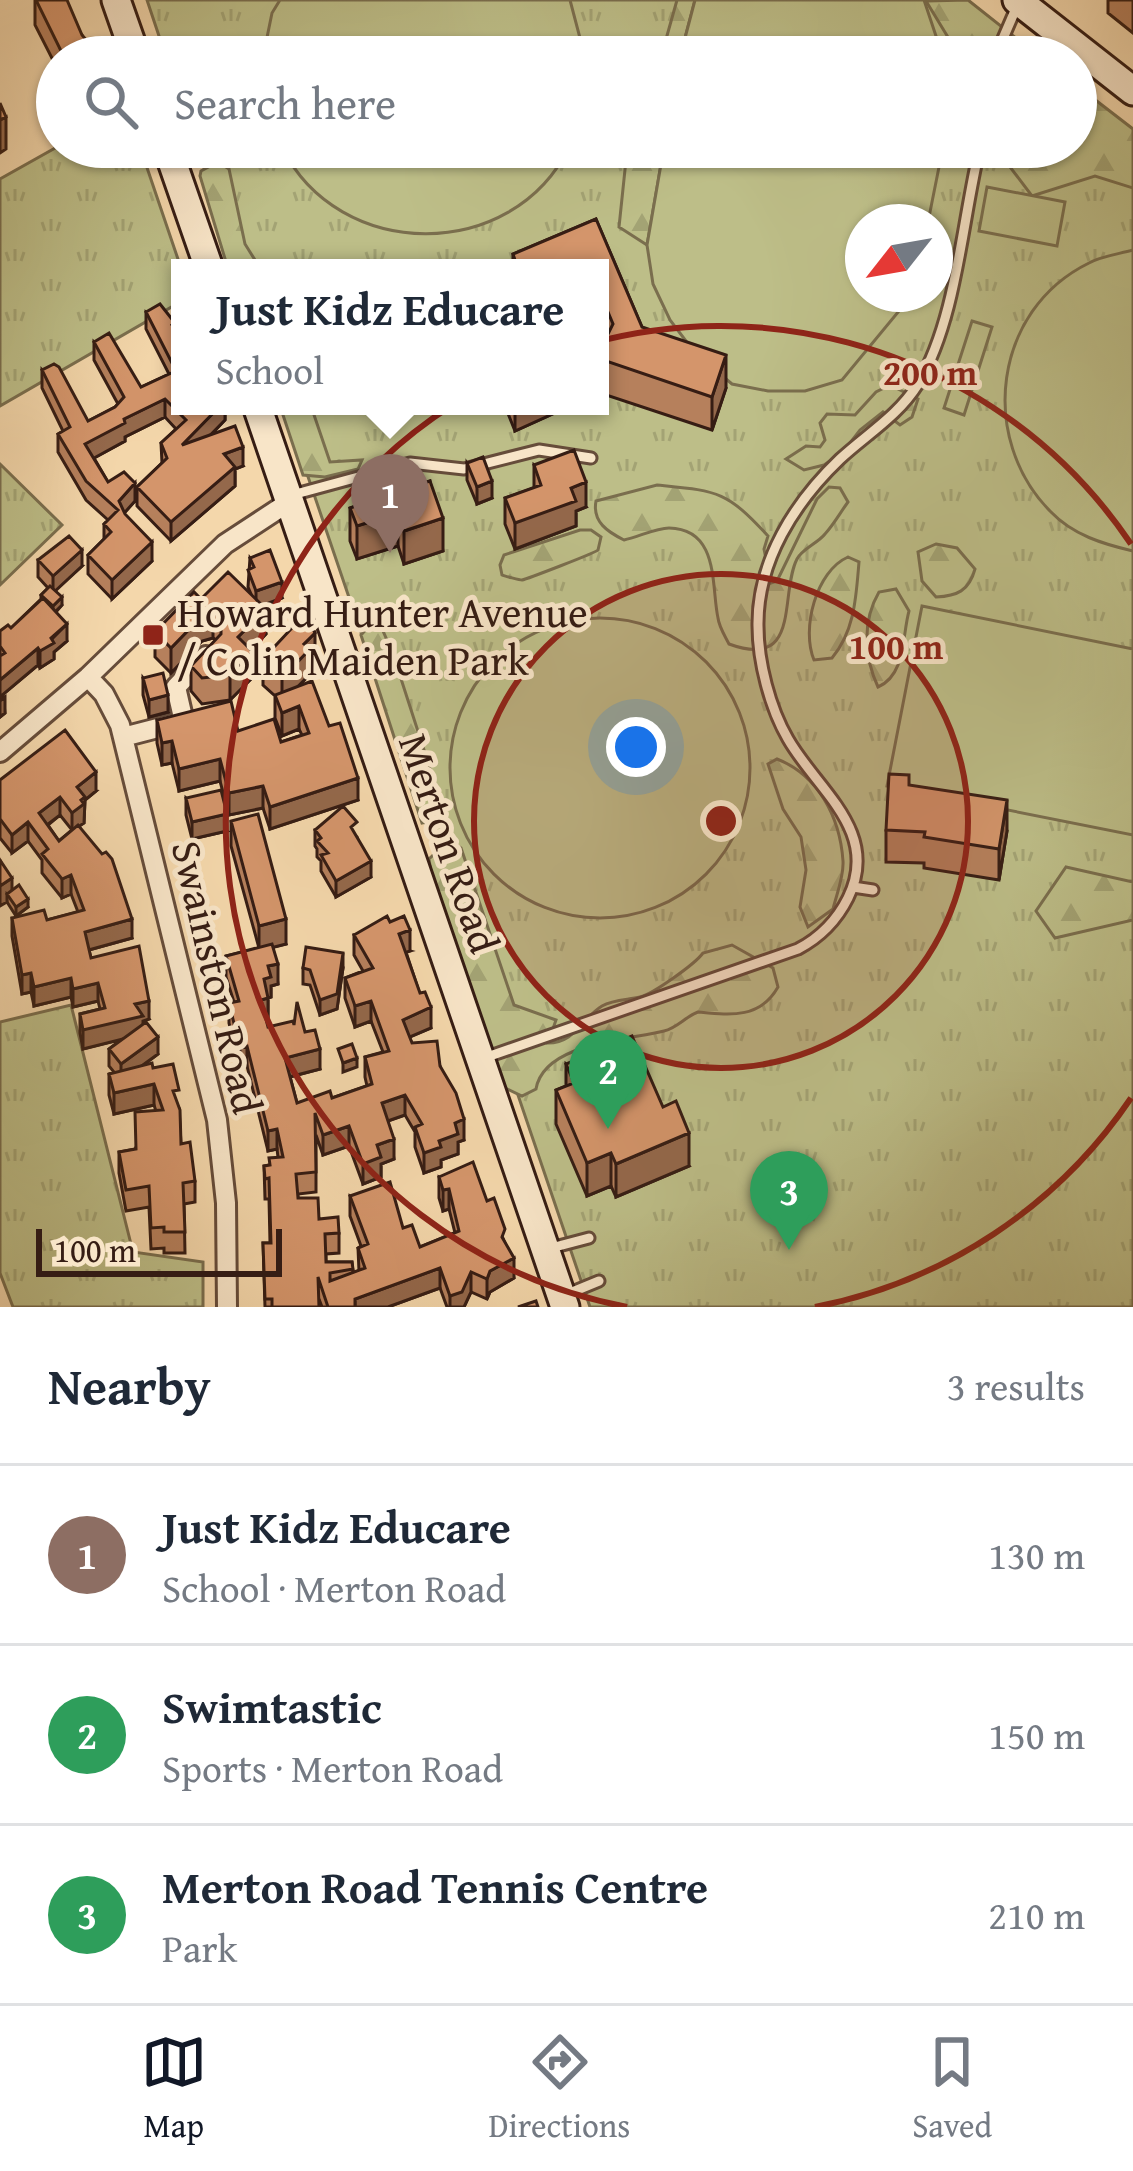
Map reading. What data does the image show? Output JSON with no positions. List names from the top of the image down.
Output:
{
  "streets": {
    "main road": ["Merton Road"],
    "street": ["Swainston Road"]
  },
  "places": {
    "transit": ["Howard Hunter Avenue / Colin Maiden Park"]
  },
  "scale_bar": "100 m",
  "north": "bottom left",
  "page": {
    "search": "Search here",
    "popup": ["Just Kidz Educare", "School"],
    "pins": ["1", "2", "3"],
    "scale": "100 m",
    "heading": ["Nearby", "3 results"],
    "list": [
      {
        "mark": "1",
        "name": "Just Kidz Educare",
        "note": "School · Merton Road",
        "value": "130 m"
      },
      {
        "mark": "2",
        "name": "Swimtastic",
        "note": "Sports · Merton Road",
        "value": "150 m"
      },
      {
        "mark": "3",
        "name": "Merton Road Tennis Centre",
        "note": "Park",
        "value": "210 m"
      }
    ],
    "nav": ["Map", "Directions", "Saved"]
  },
  "rings": ["200 m", "100 m"]
}
